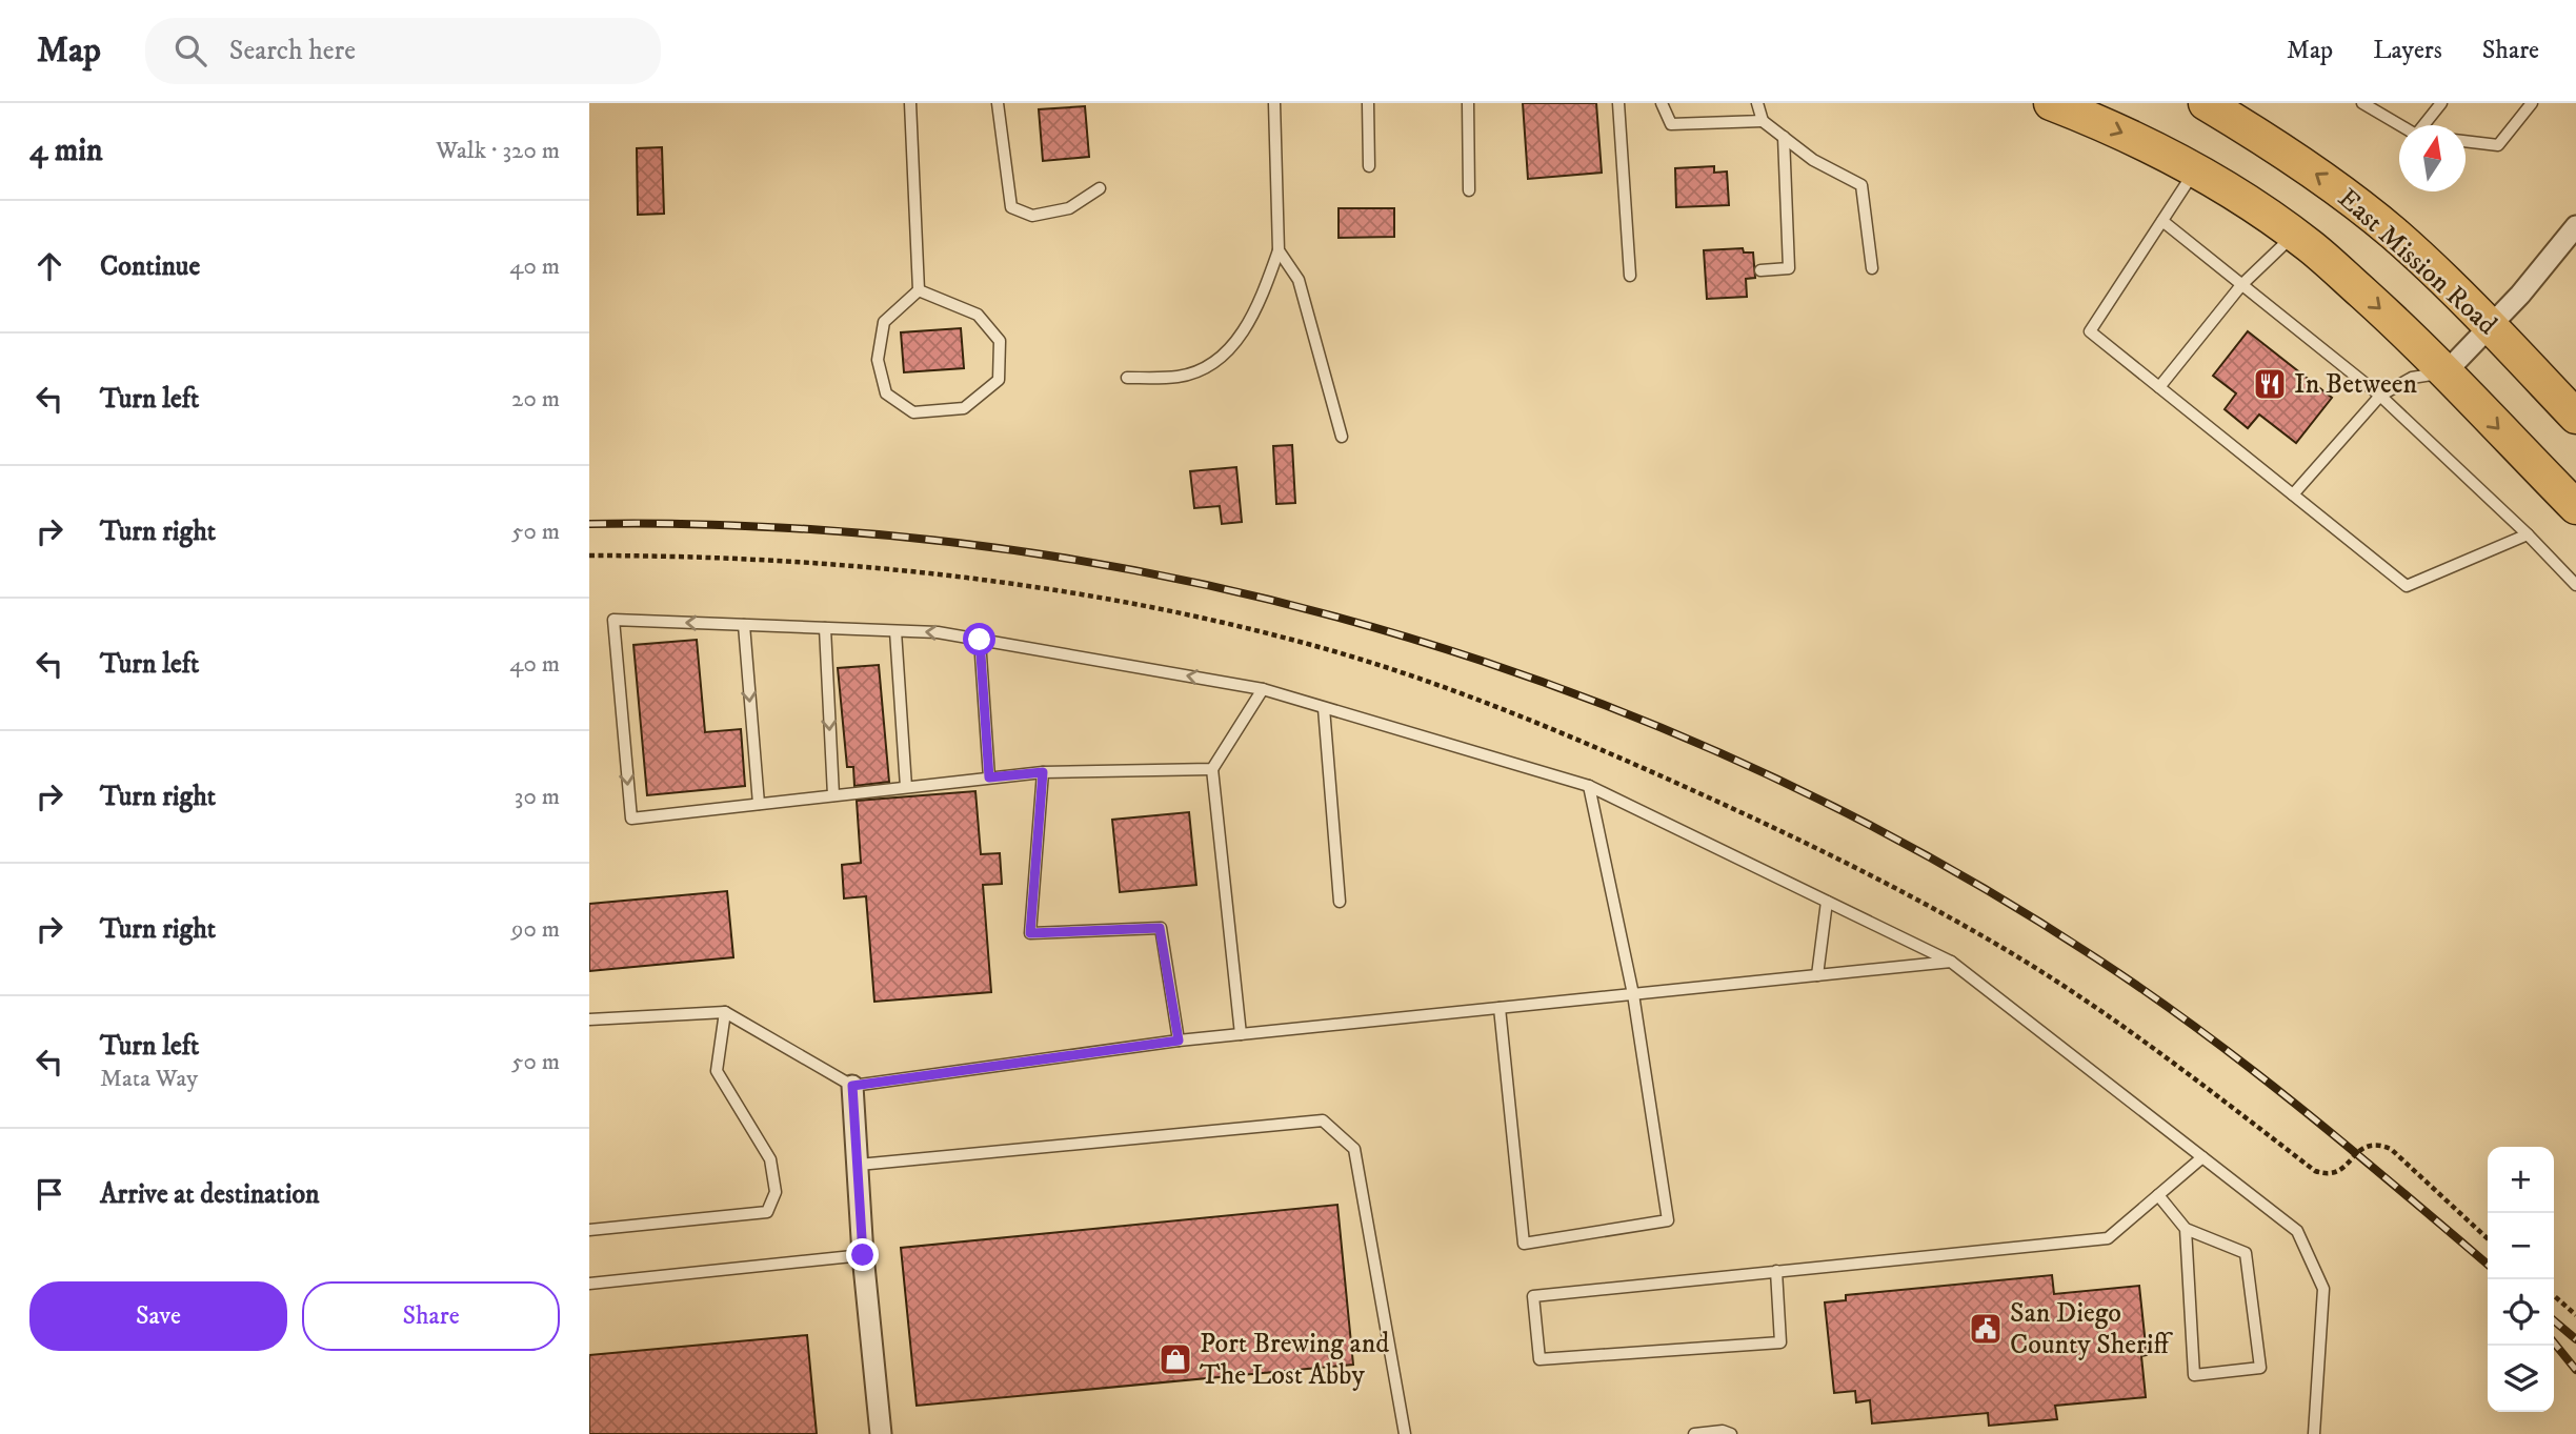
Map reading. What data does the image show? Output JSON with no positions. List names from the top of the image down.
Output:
{
  "streets": {
    "main road": ["East Mission Road"]
  },
  "places": {
    "restaurant": ["In Between"],
    "public building": ["San Diego County Sheriff"],
    "shop": ["Port Brewing and The Lost Abby"]
  },
  "north": "top",
  "page": {
    "header": "Map",
    "search": "Search here",
    "nav": ["Map", "Layers", "Share"],
    "heading": ["4 min", "Walk · 320 m"],
    "list": [
      ["Continue", "40 m"],
      ["Turn left", "20 m"],
      ["Turn right", "50 m"],
      ["Turn left", "40 m"],
      ["Turn right", "30 m"],
      ["Turn right", "90 m"],
      ["Turn left", "Mata Way", "50 m"],
      "Arrive at destination"
    ],
    "map_buttons": ["+", "−"],
    "buttons": ["Save", "Share"]
  }
}
